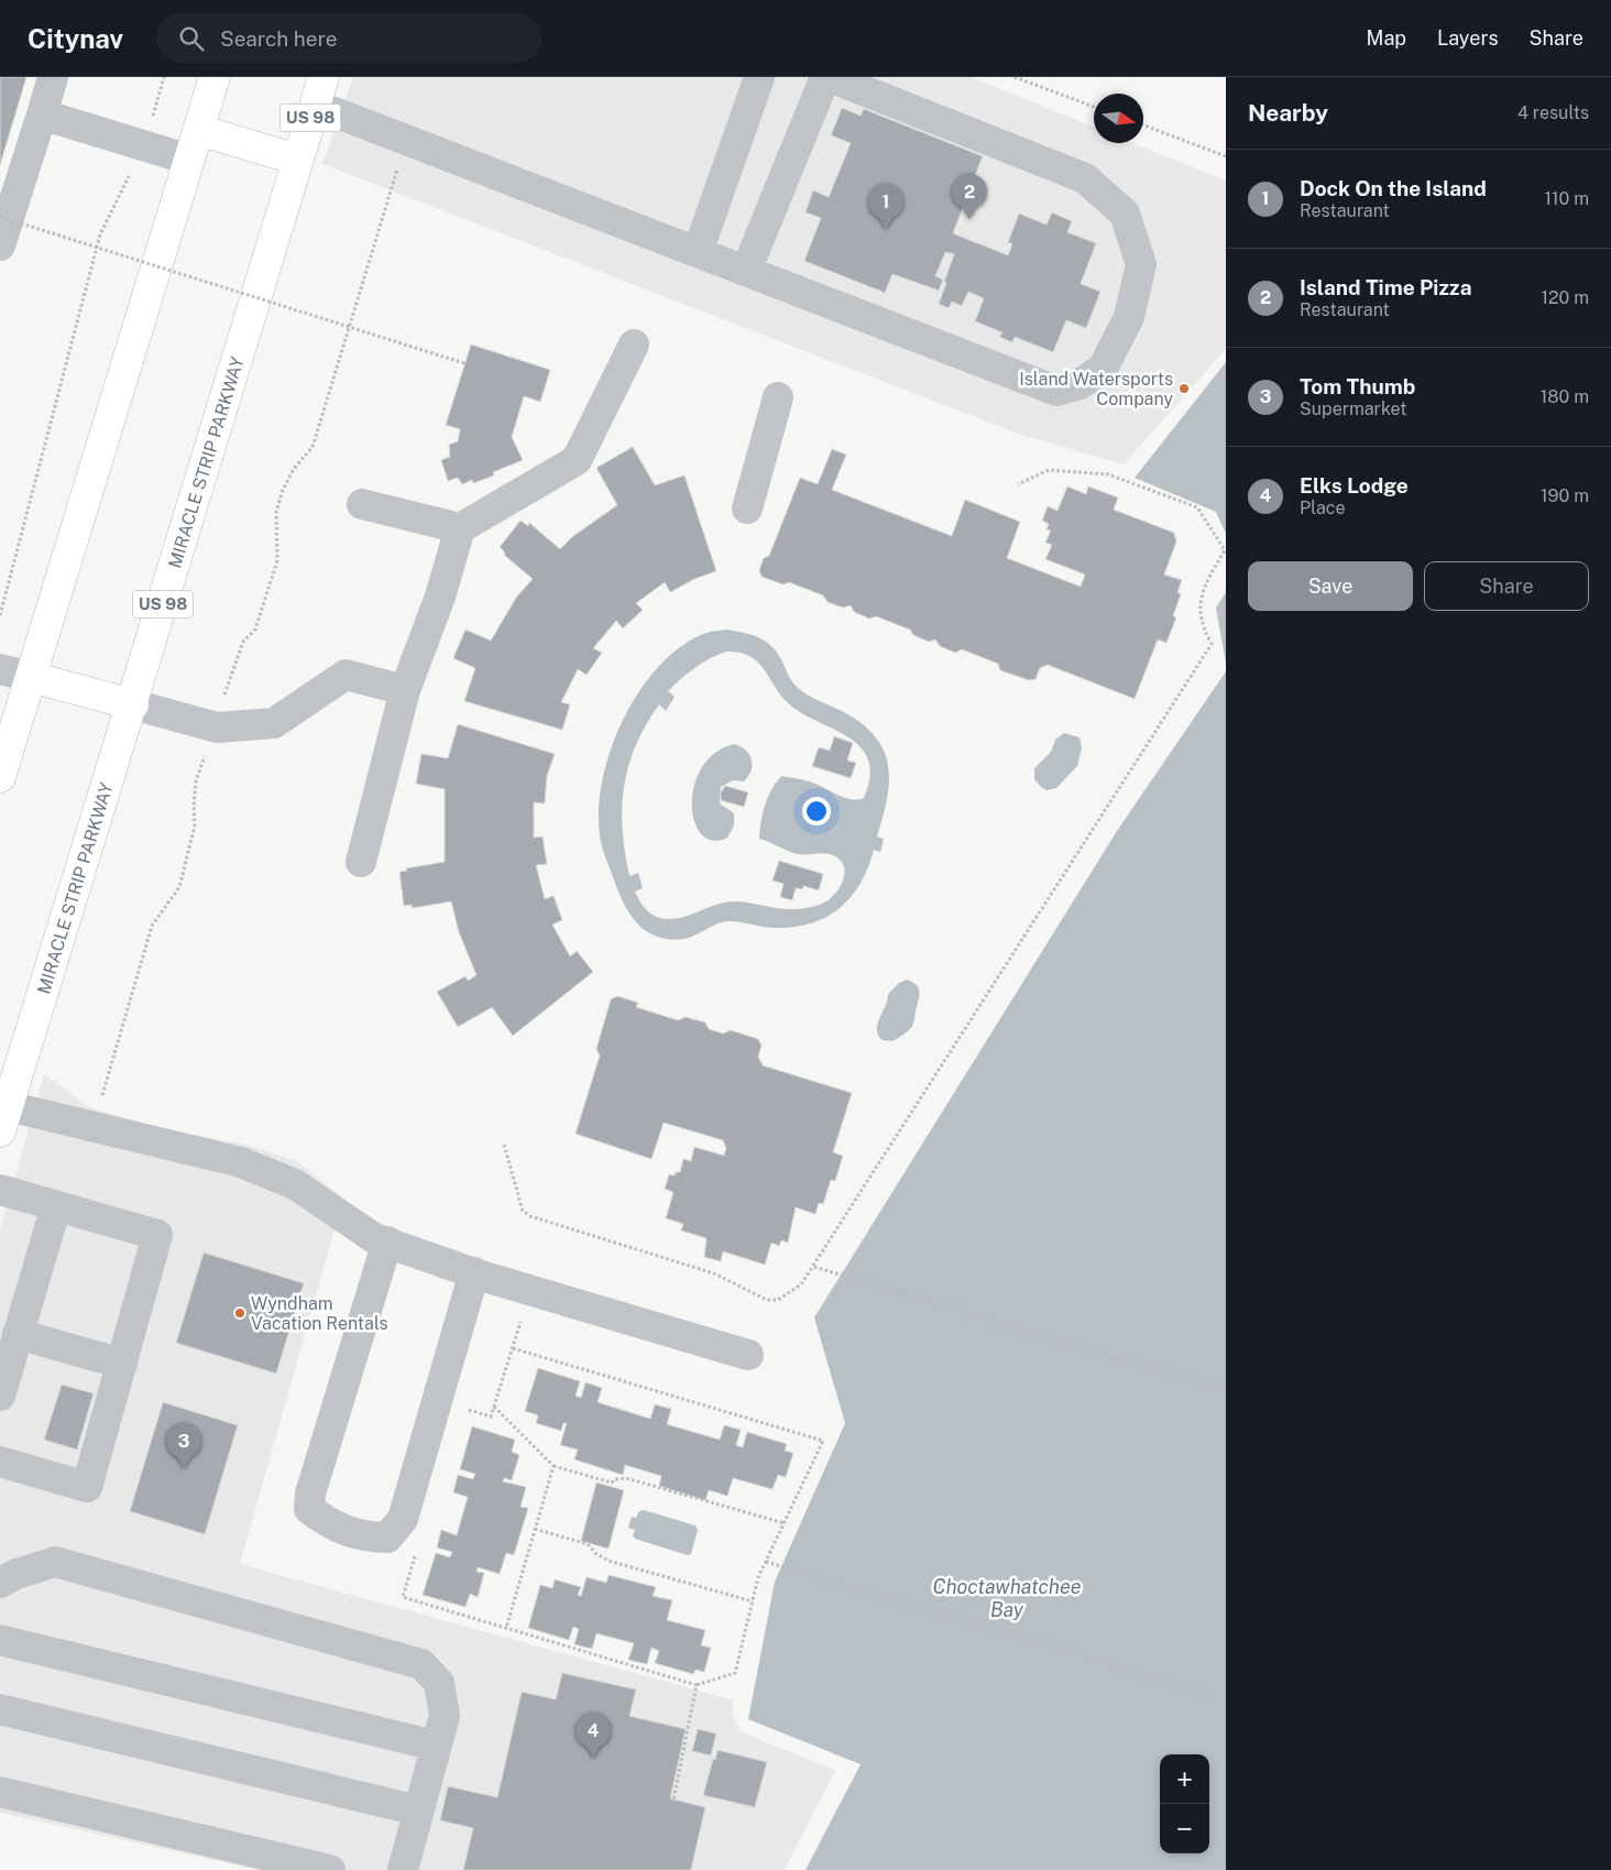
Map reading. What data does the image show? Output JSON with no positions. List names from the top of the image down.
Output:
{
  "streets": {
    "highway": ["US 98", "MIRACLE STRIP PARKWAY"]
  },
  "water": ["Choctawhatchee Bay"],
  "places": ["Island Watersports Company", "Wyndham Vacation Rentals"],
  "north": "right",
  "page": {
    "header": "Citynav",
    "search": "Search here",
    "nav": ["Map", "Layers", "Share"],
    "heading": ["Nearby", "4 results"],
    "list": [
      {
        "mark": "1",
        "name": "Dock On the Island",
        "note": "Restaurant",
        "value": "110 m"
      },
      {
        "mark": "2",
        "name": "Island Time Pizza",
        "note": "Restaurant",
        "value": "120 m"
      },
      {
        "mark": "3",
        "name": "Tom Thumb",
        "note": "Supermarket",
        "value": "180 m"
      },
      {
        "mark": "4",
        "name": "Elks Lodge",
        "note": "Place",
        "value": "190 m"
      }
    ],
    "pins": [
      "2",
      "1",
      "3",
      "4"
    ],
    "buttons": ["Save", "Share"],
    "map_buttons": ["+", "−"]
  }
}
